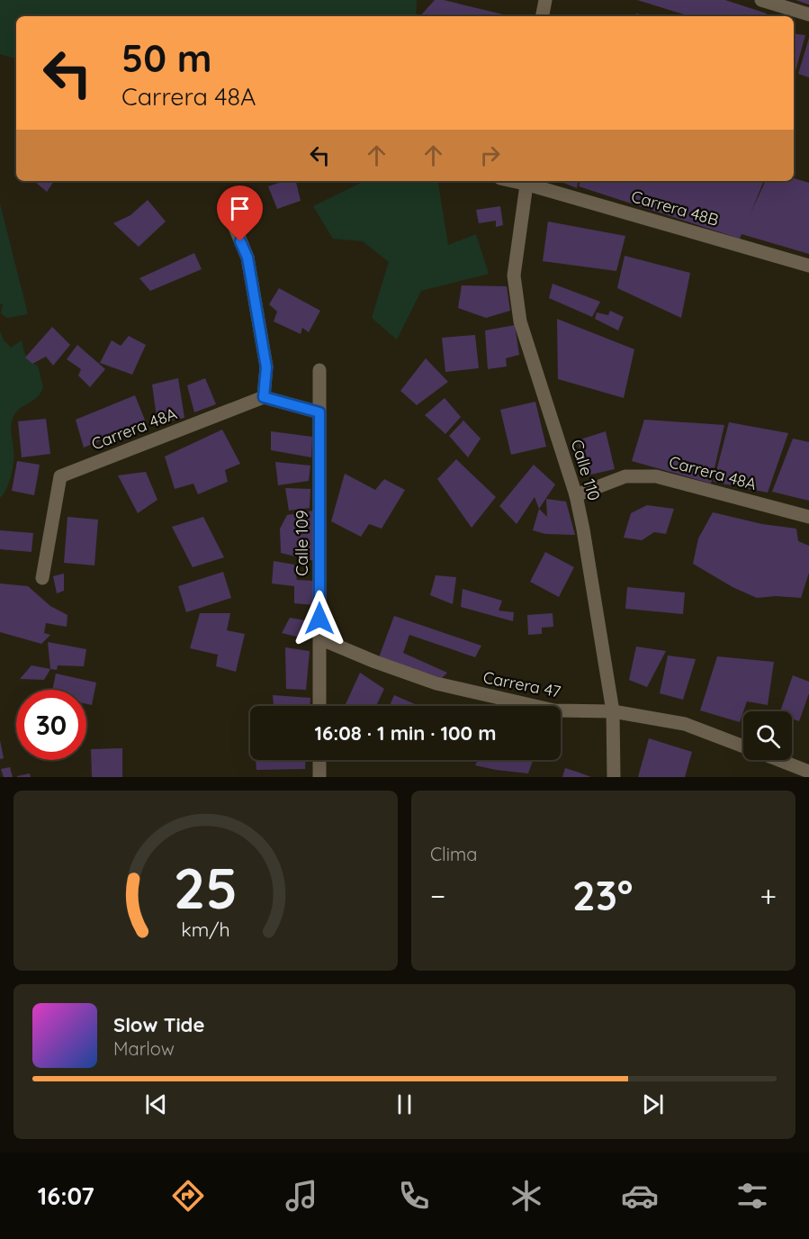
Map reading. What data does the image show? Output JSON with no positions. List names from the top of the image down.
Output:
{
  "streets": {
    "street": [
      "Carrera 48B",
      "Carrera 48A",
      "Calle 110",
      "Calle 109",
      "Carrera 47"
    ]
  },
  "crossings": [
    ["Carrera 48B", "Calle 110"],
    ["Carrera 48A", "Calle 110"],
    ["Calle 110", "Carrera 47"],
    ["Calle 109", "Carrera 47"]
  ],
  "page": {
    "turn": ["50 m", "Carrera 48A"],
    "limit": "30",
    "trip": "16:08 · 1 min · 100 m",
    "tile": "Clima",
    "heat": ["−", "23°", "+"],
    "song": ["Slow Tide", "Marlow"],
    "tabs": "16:07",
    "gauge": ["25", "km/h"]
  }
}
